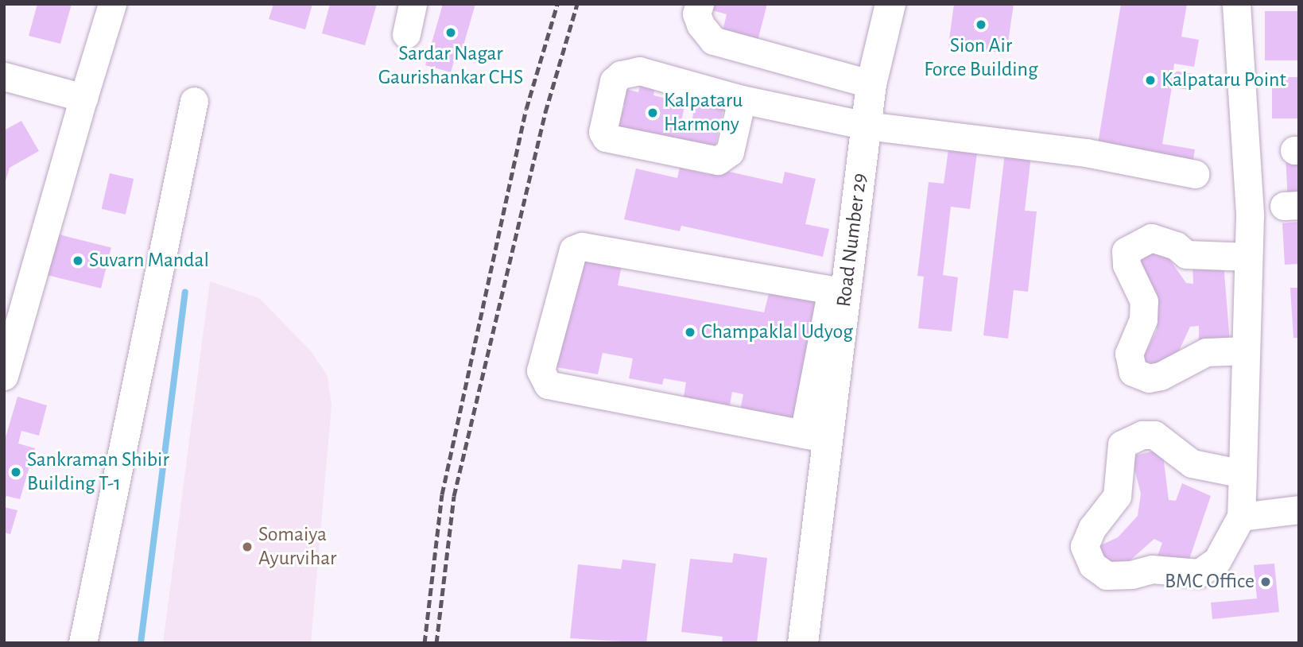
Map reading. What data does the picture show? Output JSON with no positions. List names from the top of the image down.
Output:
{
  "streets": {
    "main road": ["Road Number 29"]
  },
  "places": [
    "Sion Air Force Building",
    "Sardar Nagar Gaurishankar CHS",
    "Kalpataru Point",
    "Kalpataru Harmony",
    "Suvarn Mandal",
    "Champaklal Udyog",
    "Sankraman Shibir Building T-1",
    "Somaiya Ayurvihar",
    "BMC Office"
  ]
}
